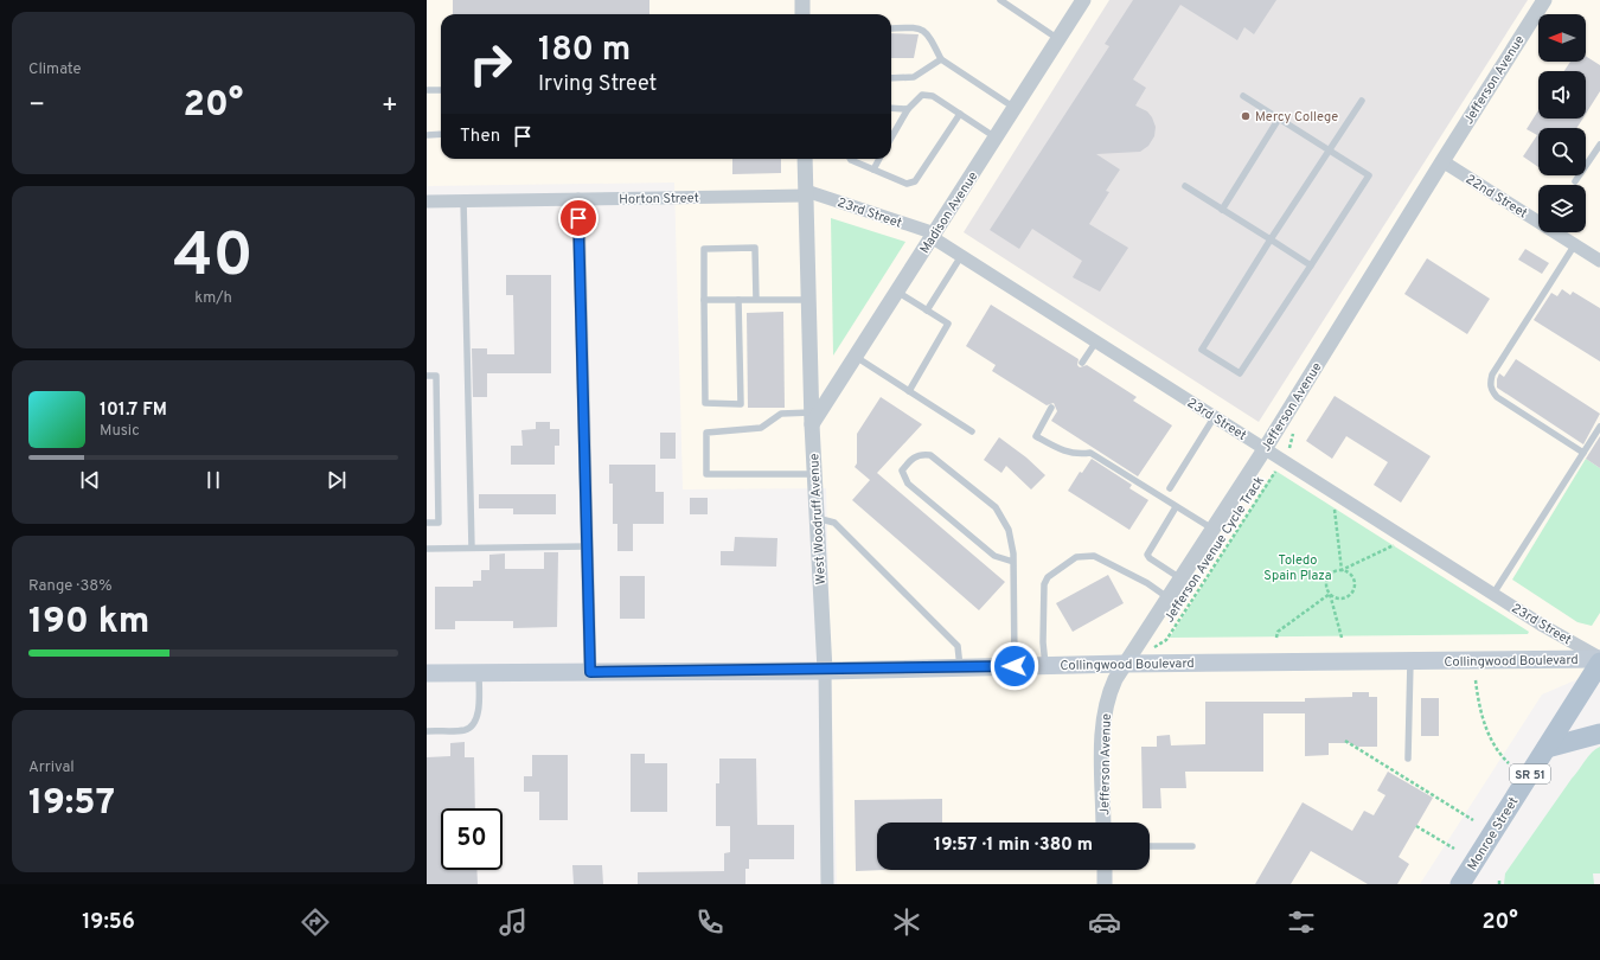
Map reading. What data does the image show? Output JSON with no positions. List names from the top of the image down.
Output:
{
  "streets": {
    "main road": ["Collingwood Boulevard", "SR 51", "Monroe Street"],
    "street": [
      "Jefferson Avenue",
      "22nd Street",
      "Horton Street",
      "23rd Street",
      "Madison Avenue",
      "West Woodruff Avenue"
    ],
    "path": ["Jefferson Avenue Cycle Track"]
  },
  "crossings": [
    ["Jefferson Avenue", "22nd Street"],
    ["Jefferson Avenue", "23rd Street"],
    ["Jefferson Avenue", "Collingwood Boulevard"],
    ["Horton Street", "23rd Street"],
    ["Horton Street", "West Woodruff Avenue"],
    ["23rd Street", "Madison Avenue"],
    ["23rd Street", "West Woodruff Avenue"],
    ["23rd Street", "Collingwood Boulevard"],
    ["Madison Avenue", "West Woodruff Avenue"],
    ["West Woodruff Avenue", "Collingwood Boulevard"]
  ],
  "parks": ["Toledo Spain Plaza"],
  "places": ["Mercy College"],
  "north": "left",
  "page": {
    "tile": [
      "Climate",
      ["40", "km/h"],
      ["Range · 38%", "190 km"],
      ["Arrival", "19:57"]
    ],
    "turn": ["180 m", "Irving Street"],
    "heat": ["−", "20°", "+"],
    "then": "Then",
    "song": ["101.7 FM", "Music"],
    "limit": "50",
    "trip": "19:57 · 1 min · 380 m",
    "tabs": ["19:56", "20°"]
  }
}
